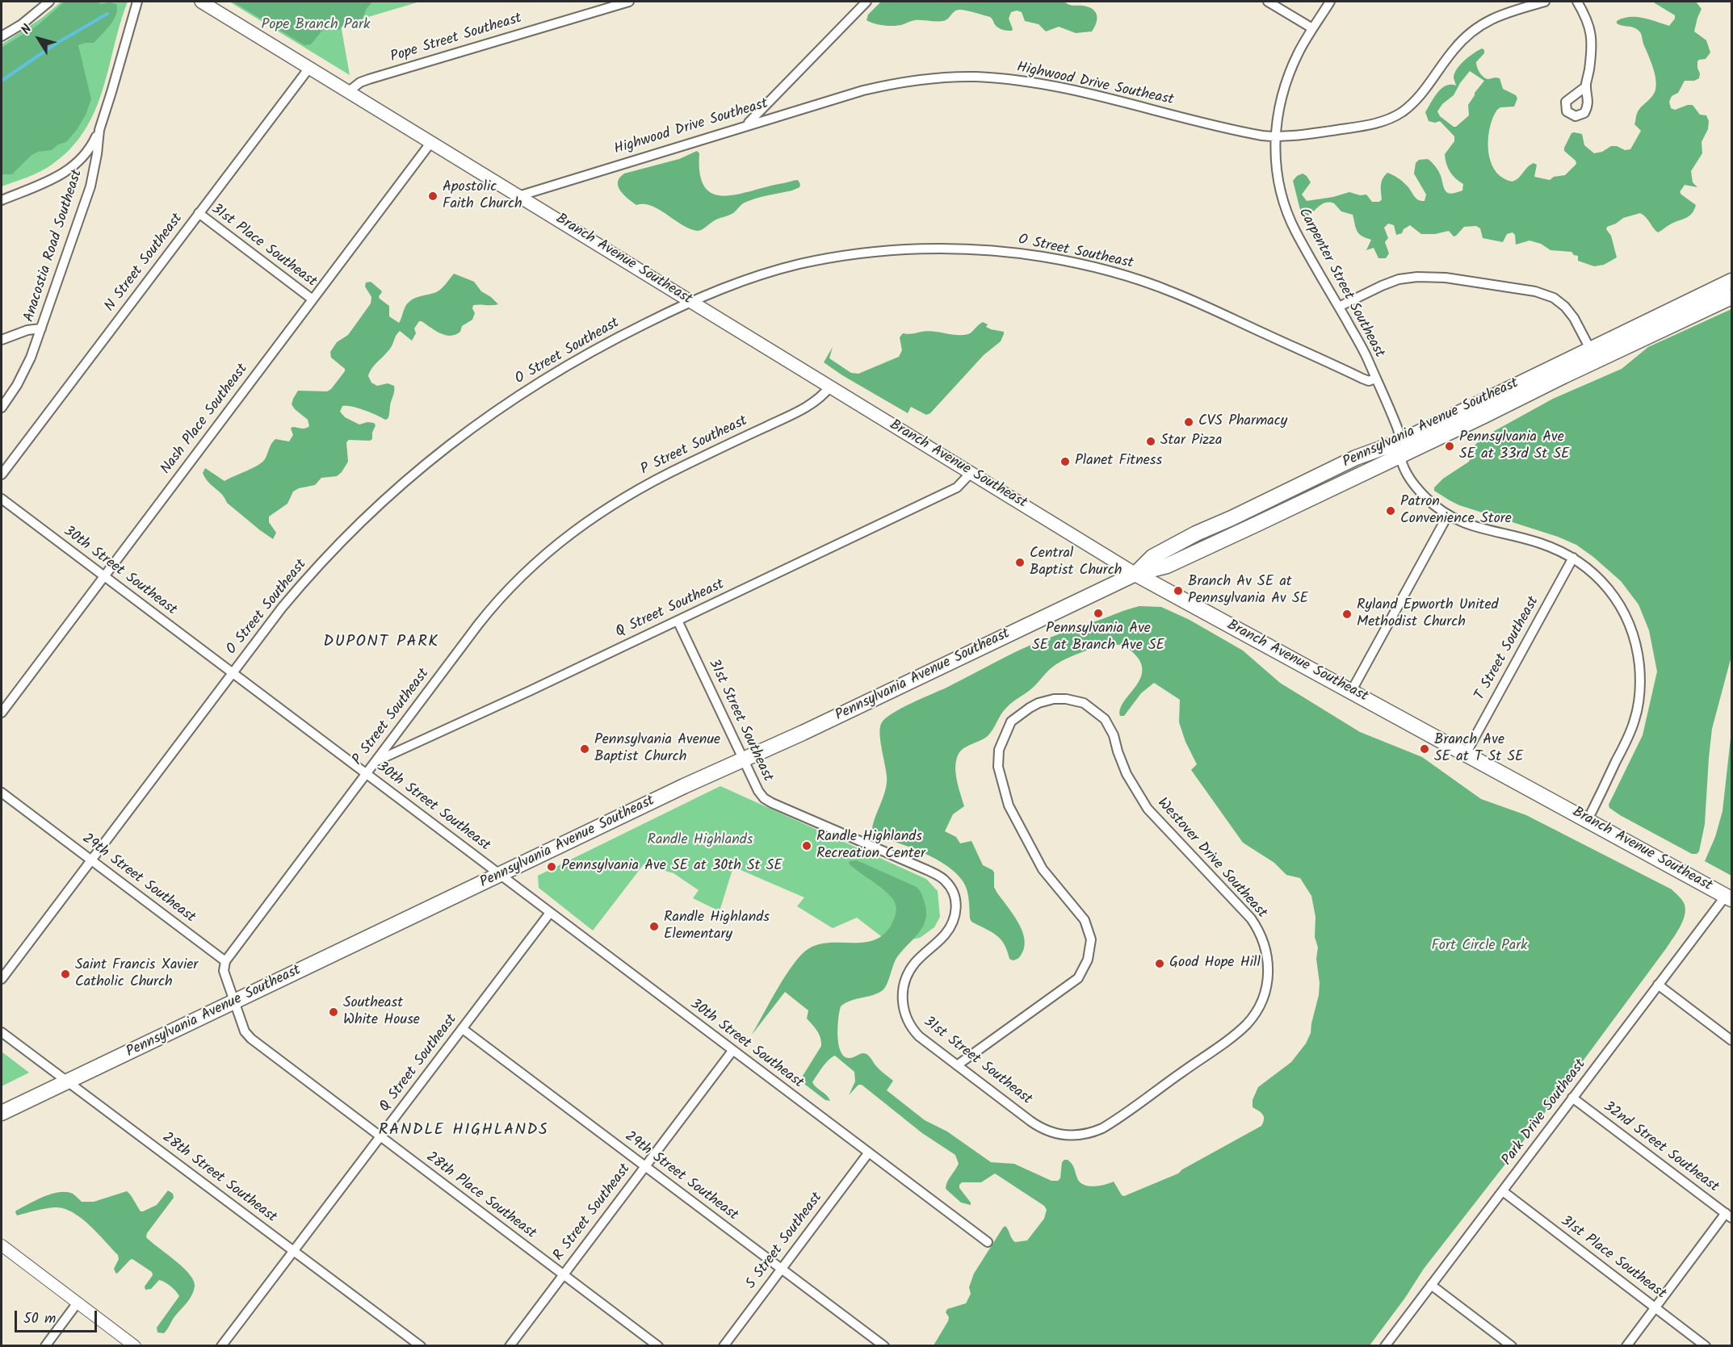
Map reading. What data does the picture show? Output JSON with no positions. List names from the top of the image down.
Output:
{
  "streets": {
    "highway": ["Branch Avenue Southeast", "Pennsylvania Avenue Southeast"],
    "street": [
      "Pope Street Southeast",
      "Highwood Drive Southeast",
      "Anacostia Road Southeast",
      "31st Place Southeast",
      "O Street Southeast",
      "N Street Southeast",
      "Carpenter Street Southeast",
      "Nash Place Southeast",
      "P Street Southeast",
      "30th Street Southeast",
      "Q Street Southeast",
      "T Street Southeast",
      "31st Street Southeast",
      "Westover Drive Southeast",
      "29th Street Southeast",
      "Park Drive Southeast",
      "32nd Street Southeast",
      "28th Street Southeast",
      "28th Place Southeast",
      "R Street Southeast",
      "S Street Southeast"
    ]
  },
  "crossings": [
    ["Pope Street Southeast", "Branch Avenue Southeast"],
    ["Highwood Drive Southeast", "Branch Avenue Southeast"],
    ["Highwood Drive Southeast", "Carpenter Street Southeast"],
    ["31st Place Southeast", "N Street Southeast"],
    ["31st Place Southeast", "Nash Place Southeast"],
    ["31st Place Southeast", "Park Drive Southeast"],
    ["O Street Southeast", "Branch Avenue Southeast"],
    ["O Street Southeast", "Carpenter Street Southeast"],
    ["O Street Southeast", "30th Street Southeast"],
    ["O Street Southeast", "29th Street Southeast"],
    ["Branch Avenue Southeast", "N Street Southeast"],
    ["Branch Avenue Southeast", "Carpenter Street Southeast"],
    ["Branch Avenue Southeast", "Nash Place Southeast"],
    ["Branch Avenue Southeast", "Pennsylvania Avenue Southeast"],
    ["Branch Avenue Southeast", "P Street Southeast"],
    ["Branch Avenue Southeast", "Q Street Southeast"],
    ["Branch Avenue Southeast", "T Street Southeast"],
    ["Branch Avenue Southeast", "Park Drive Southeast"],
    ["Carpenter Street Southeast", "Pennsylvania Avenue Southeast"],
    ["Carpenter Street Southeast", "T Street Southeast"],
    ["Nash Place Southeast", "30th Street Southeast"],
    ["Pennsylvania Avenue Southeast", "30th Street Southeast"],
    ["Pennsylvania Avenue Southeast", "31st Street Southeast"],
    ["Pennsylvania Avenue Southeast", "28th Street Southeast"],
    ["Pennsylvania Avenue Southeast", "28th Place Southeast"],
    ["P Street Southeast", "30th Street Southeast"],
    ["P Street Southeast", "Q Street Southeast"],
    ["P Street Southeast", "29th Street Southeast"],
    ["30th Street Southeast", "Q Street Southeast"],
    ["30th Street Southeast", "R Street Southeast"],
    ["30th Street Southeast", "S Street Southeast"],
    ["Q Street Southeast", "31st Street Southeast"],
    ["Q Street Southeast", "29th Street Southeast"],
    ["Q Street Southeast", "28th Street Southeast"],
    ["Q Street Southeast", "28th Place Southeast"],
    ["31st Street Southeast", "Westover Drive Southeast"],
    ["29th Street Southeast", "R Street Southeast"],
    ["29th Street Southeast", "S Street Southeast"],
    ["Park Drive Southeast", "32nd Street Southeast"],
    ["28th Place Southeast", "R Street Southeast"]
  ],
  "districts": ["DUPONT PARK", "RANDLE HIGHLANDS"],
  "parks": ["Pope Branch Park", "Randle Highlands", "Fort Circle Park"],
  "places": [
    "Apostolic Faith Church",
    "CVS Pharmacy",
    "Star Pizza",
    "Pennsylvania Ave SE at 33rd St SE",
    "Planet Fitness",
    "Patron Convenience Store",
    "Central Baptist Church",
    "Branch Av SE at Pennsylvania Av SE",
    "Pennsylvania Ave SE at Branch Ave SE",
    "Ryland Epworth United Methodist Church",
    "Pennsylvania Avenue Baptist Church",
    "Branch Ave SE at T St SE",
    "Randle Highlands Recreation Center",
    "Pennsylvania Ave SE at 30th St SE",
    "Randle Highlands Elementary",
    "Good Hope Hill",
    "Saint Francis Xavier Catholic Church",
    "Southeast White House"
  ],
  "scale_bar": "50 m",
  "north": "top left"
}
